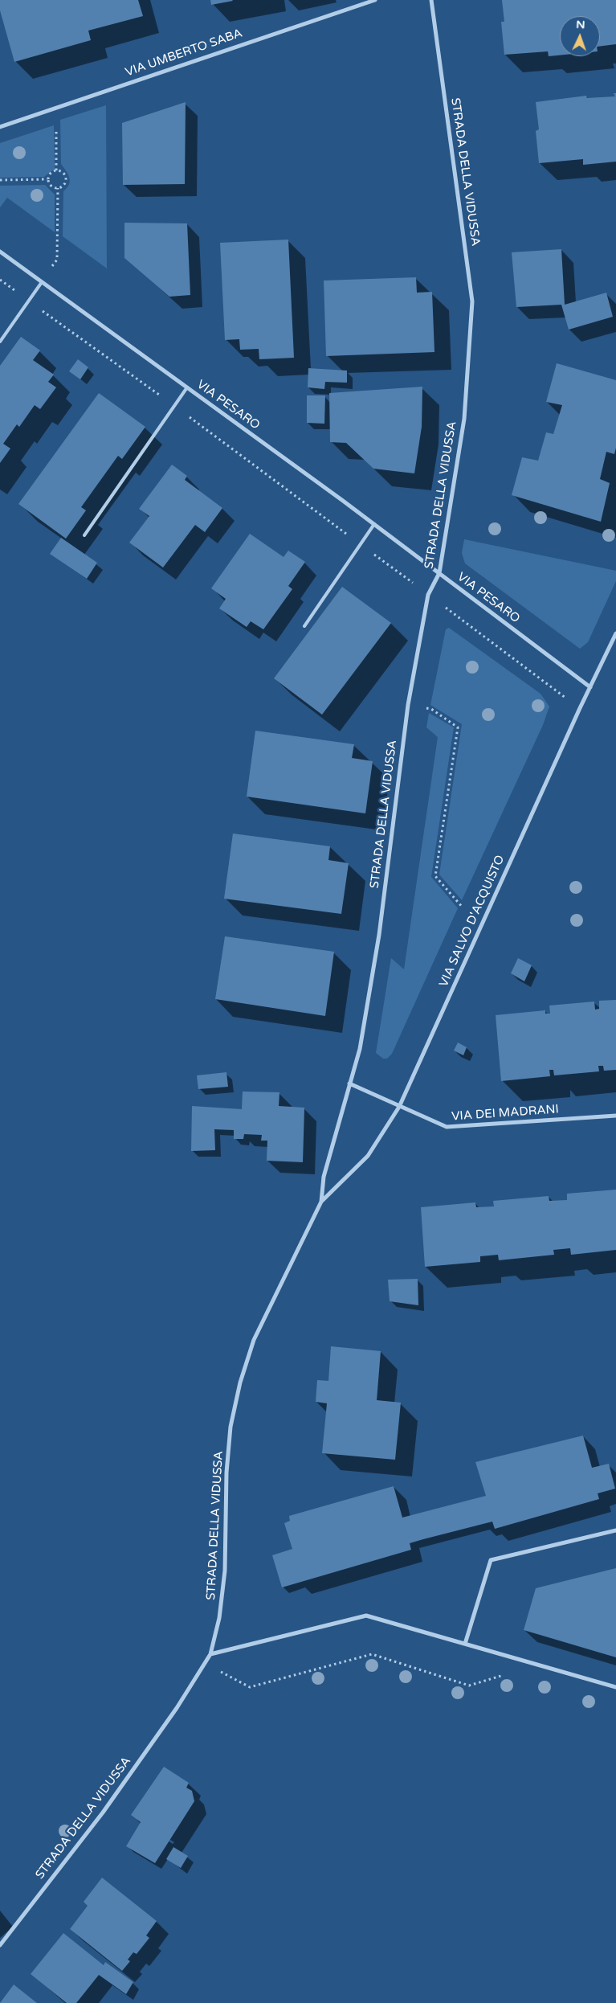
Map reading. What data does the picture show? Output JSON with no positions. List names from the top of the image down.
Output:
{
  "streets": {
    "street": [
      "VIA UMBERTO SABA",
      "STRADA DELLA VIDUSSA",
      "VIA PESARO",
      "VIA SALVO D'ACQUISTO",
      "VIA DEI MADRANI"
    ]
  },
  "crossings": [
    ["STRADA DELLA VIDUSSA", "VIA PESARO"],
    ["STRADA DELLA VIDUSSA", "VIA SALVO D'ACQUISTO"],
    ["VIA PESARO", "VIA SALVO D'ACQUISTO"],
    ["VIA SALVO D'ACQUISTO", "VIA DEI MADRANI"]
  ],
  "north": "top"
}
